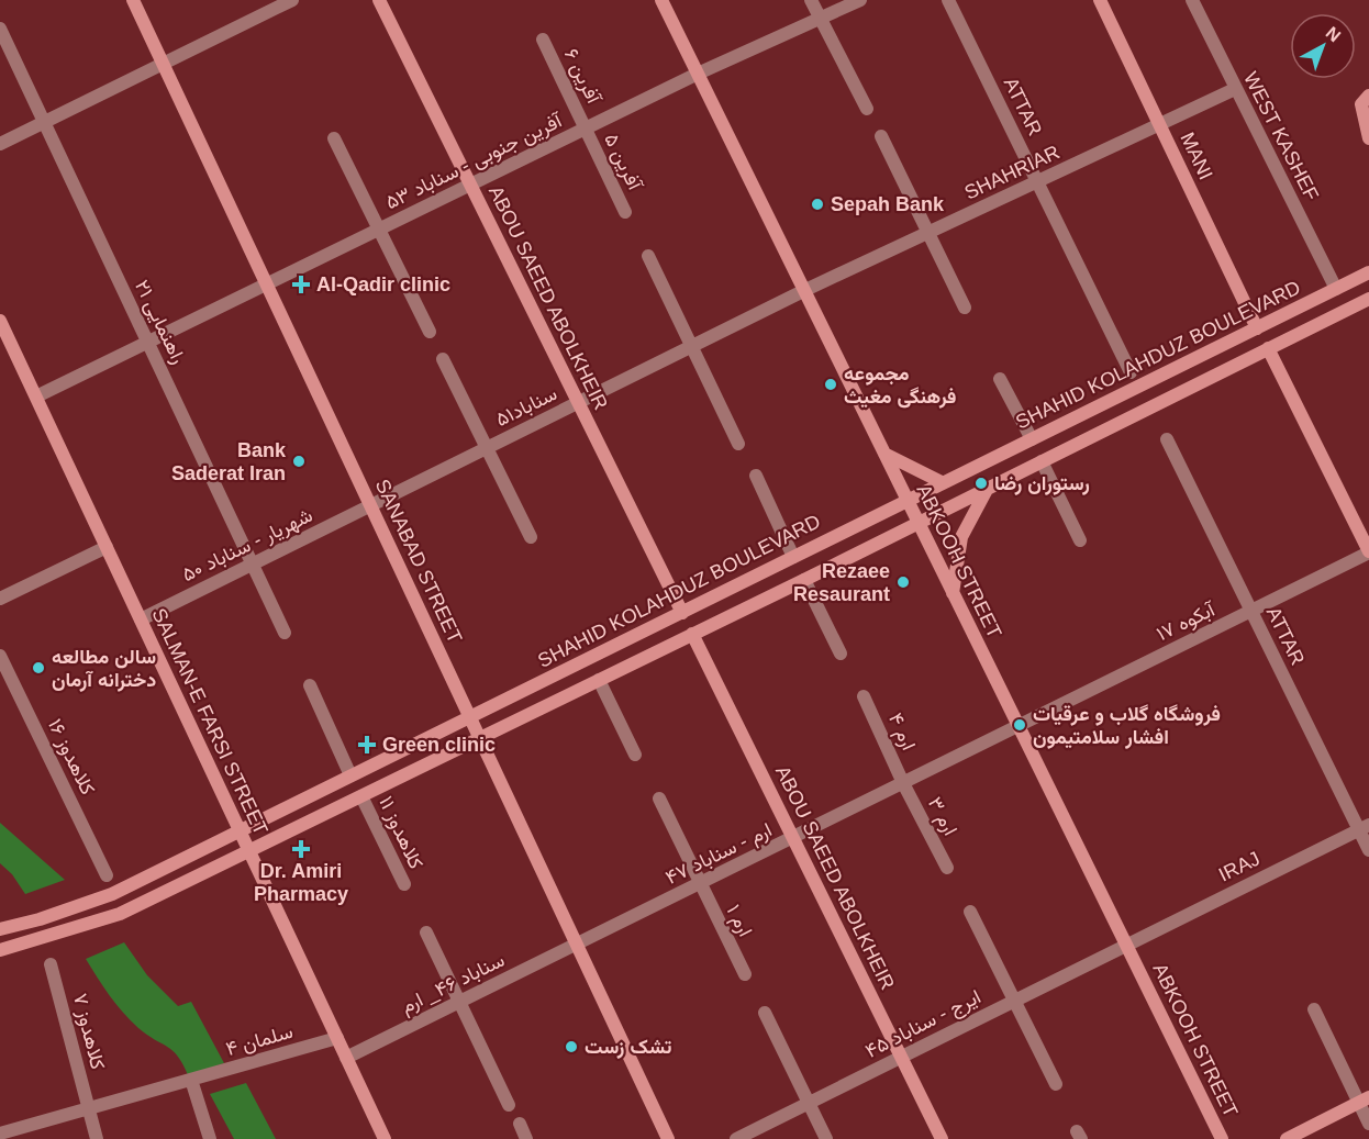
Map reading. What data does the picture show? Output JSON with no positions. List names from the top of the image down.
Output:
{
  "streets": {
    "main road": [
      "MANI",
      "ABOU SAEED ABOLKHEIR",
      "SHAHID KOLAHDUZ BOULEVARD",
      "SANABAD STREET",
      "ABKOOH STREET",
      "SALMAN-E FARSI STREET"
    ],
    "street": [
      "آفرین ۶",
      "ATTAR",
      "WEST KASHEF",
      "آفرین جنوبی - سناباد ۵۳",
      "آفرین ۵",
      "SHAHRIAR",
      "راهنمایی ۲۱",
      "سناباد۵۱",
      "شهریار - سناباد ۵۰",
      "آبکوه ۱۷",
      "ارم ۴",
      "کلاهدوز ۱۶",
      "ارم ۳",
      "کلاهدوز ۱۱",
      "ارم - سناباد ۴۷",
      "IRAJ",
      "ارم ۱",
      "سناباد ۴۶_ ارم",
      "ایرج - سناباد ۴۵",
      "کلاهدوز ۷",
      "سلمان ۴"
    ]
  },
  "crossings": [
    ["آفرین ۶", "آفرین جنوبی - سناباد ۵۳"],
    ["آفرین ۶", "آفرین ۵"],
    ["ATTAR", "SHAHRIAR"],
    ["ATTAR", "آبکوه ۱۷"],
    ["ATTAR", "IRAJ"],
    ["WEST KASHEF", "SHAHRIAR"],
    ["WEST KASHEF", "SHAHID KOLAHDUZ BOULEVARD"],
    ["MANI", "SHAHRIAR"],
    ["MANI", "SHAHID KOLAHDUZ BOULEVARD"],
    ["آفرین جنوبی - سناباد ۵۳", "آفرین ۵"],
    ["آفرین جنوبی - سناباد ۵۳", "ABOU SAEED ABOLKHEIR"],
    ["آفرین جنوبی - سناباد ۵۳", "راهنمایی ۲۱"],
    ["آفرین جنوبی - سناباد ۵۳", "SANABAD STREET"],
    ["آفرین جنوبی - سناباد ۵۳", "ABKOOH STREET"],
    ["آفرین جنوبی - سناباد ۵۳", "SALMAN-E FARSI STREET"],
    ["SHAHRIAR", "سناباد۵۱"],
    ["SHAHRIAR", "ABKOOH STREET"],
    ["ABOU SAEED ABOLKHEIR", "SHAHID KOLAHDUZ BOULEVARD"],
    ["ABOU SAEED ABOLKHEIR", "سناباد۵۱"],
    ["ABOU SAEED ABOLKHEIR", "ارم - سناباد ۴۷"],
    ["ABOU SAEED ABOLKHEIR", "ایرج - سناباد ۴۵"],
    ["راهنمایی ۲۱", "شهریار - سناباد ۵۰"],
    ["SHAHID KOLAHDUZ BOULEVARD", "SANABAD STREET"],
    ["SHAHID KOLAHDUZ BOULEVARD", "ABKOOH STREET"],
    ["SHAHID KOLAHDUZ BOULEVARD", "SALMAN-E FARSI STREET"],
    ["SHAHID KOLAHDUZ BOULEVARD", "کلاهدوز ۱۱"],
    ["سناباد۵۱", "شهریار - سناباد ۵۰"],
    ["سناباد۵۱", "SANABAD STREET"],
    ["سناباد۵۱", "ABKOOH STREET"],
    ["شهریار - سناباد ۵۰", "SANABAD STREET"],
    ["شهریار - سناباد ۵۰", "SALMAN-E FARSI STREET"],
    ["SANABAD STREET", "ارم - سناباد ۴۷"],
    ["SANABAD STREET", "سناباد ۴۶_ ارم"],
    ["ABKOOH STREET", "آبکوه ۱۷"],
    ["ABKOOH STREET", "ارم - سناباد ۴۷"],
    ["ABKOOH STREET", "IRAJ"],
    ["ABKOOH STREET", "ایرج - سناباد ۴۵"],
    ["آبکوه ۱۷", "ارم - سناباد ۴۷"],
    ["SALMAN-E FARSI STREET", "سناباد ۴۶_ ارم"],
    ["SALMAN-E FARSI STREET", "سلمان ۴"],
    ["ارم ۴", "ارم ۳"],
    ["ارم ۴", "ارم - سناباد ۴۷"],
    ["ارم ۳", "ارم - سناباد ۴۷"],
    ["ارم - سناباد ۴۷", "ارم ۱"],
    ["ارم - سناباد ۴۷", "سناباد ۴۶_ ارم"],
    ["IRAJ", "ایرج - سناباد ۴۵"],
    ["کلاهدوز ۷", "سلمان ۴"]
  ],
  "places": {
    "other": [
      "Sepah Bank",
      "مجموعه فرهنگی مغیث",
      "Bank Saderat Iran",
      "رستوران رضا",
      "Rezaee Resaurant",
      "سالن مطالعه دخترانه آرمان",
      "فروشگاه گلاب و عرقیات افشار سلامتیمون",
      "تشک زست"
    ],
    "health": ["Al-Qadir clinic", "Green clinic", "Dr. Amiri Pharmacy"]
  },
  "north": "top right"
}
